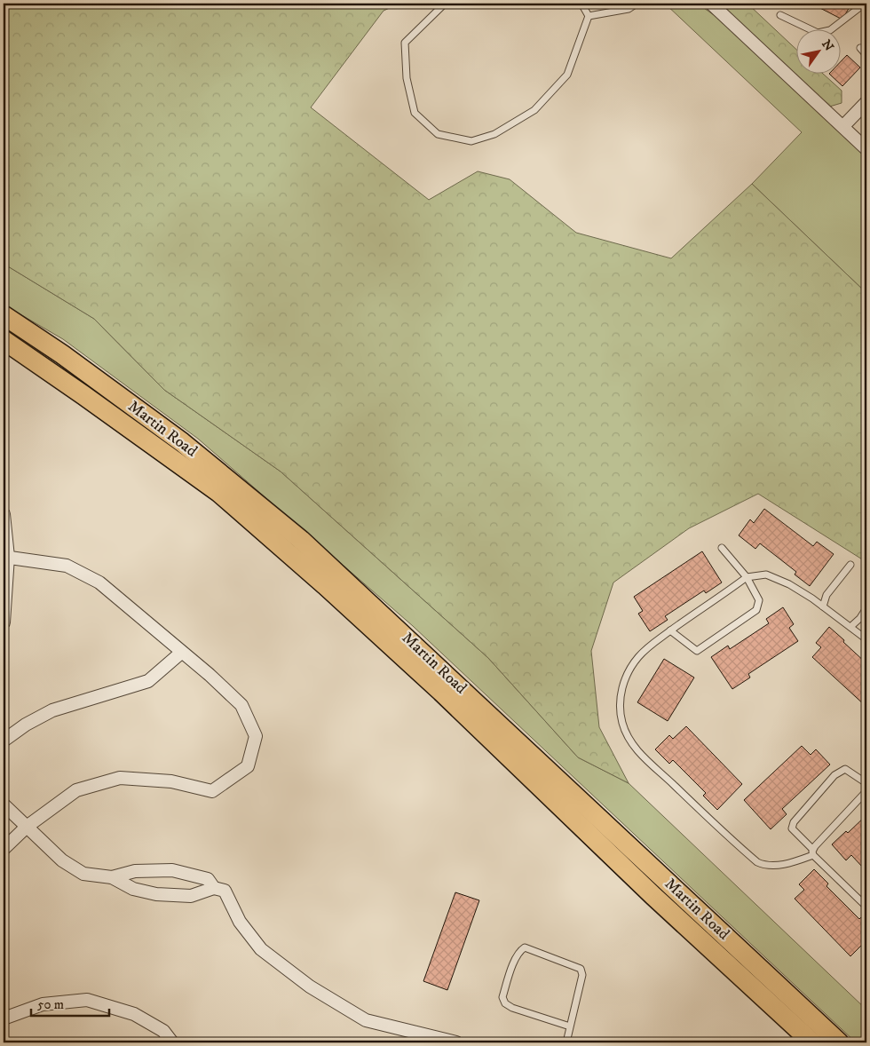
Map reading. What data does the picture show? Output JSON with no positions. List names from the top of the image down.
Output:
{
  "streets": {
    "main road": ["Martin Road"]
  },
  "scale_bar": "50 m",
  "north": "top right"
}
